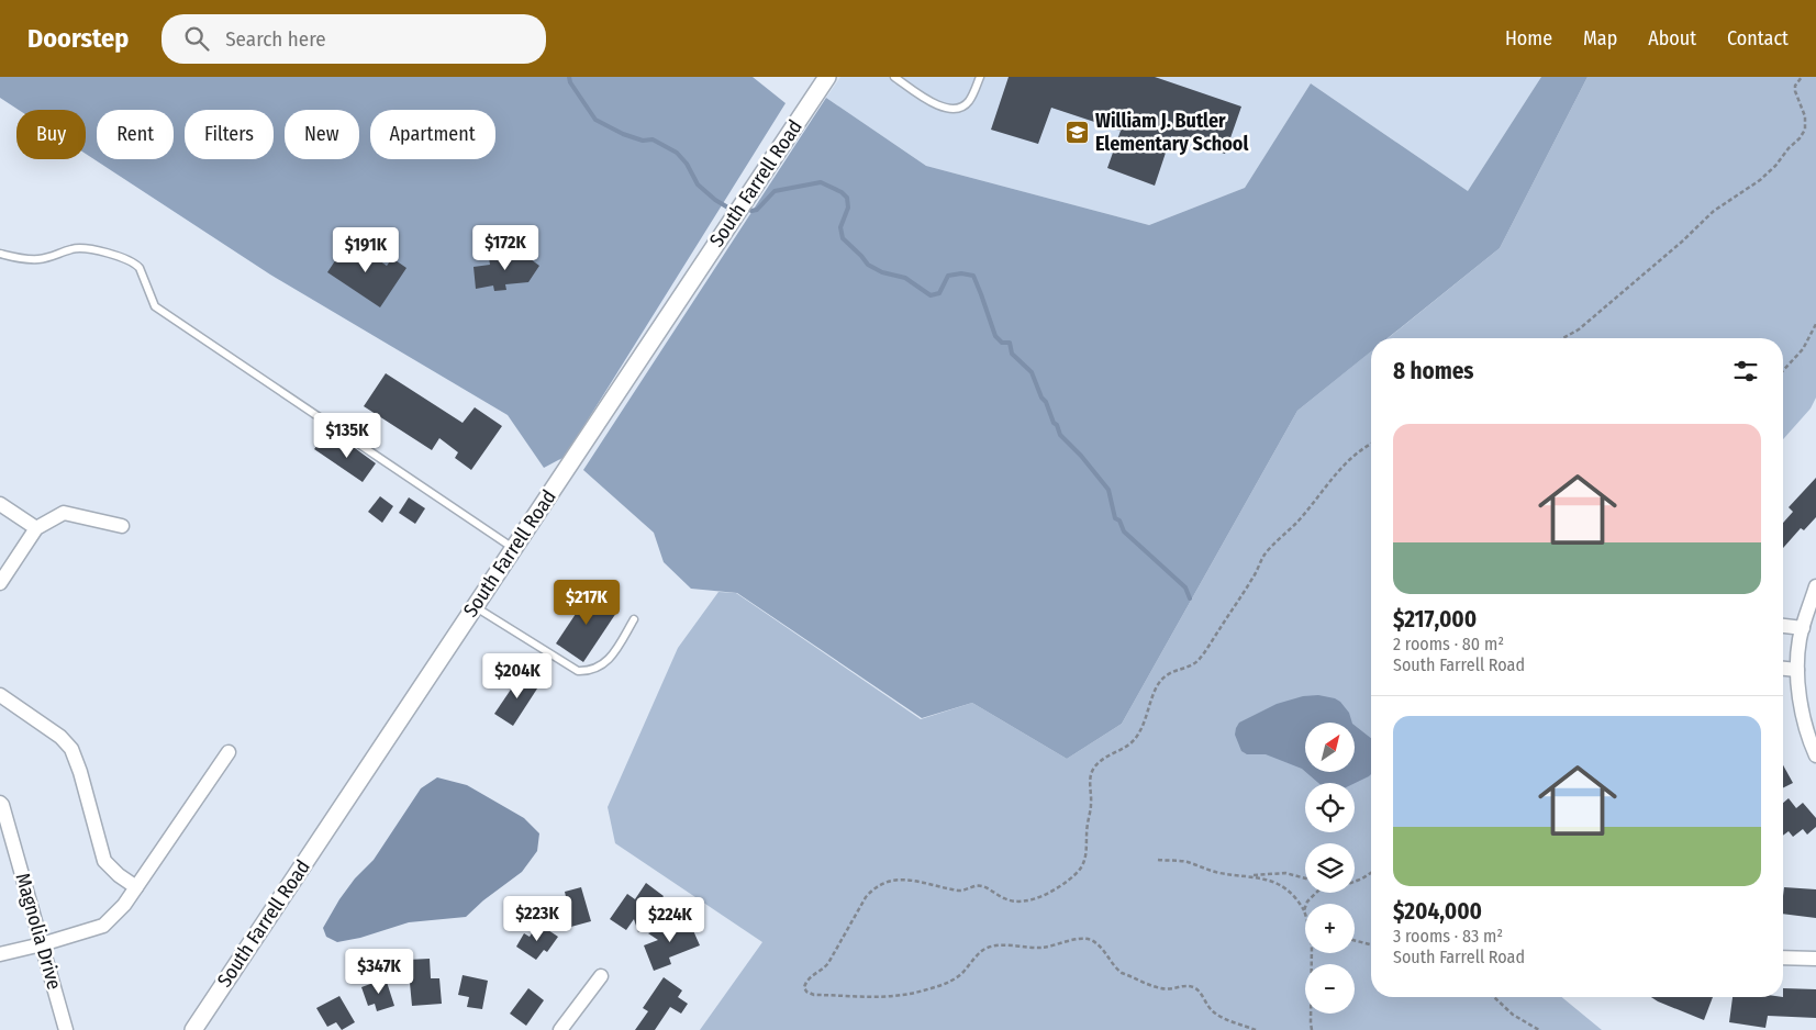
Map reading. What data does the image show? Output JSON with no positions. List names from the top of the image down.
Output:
{
  "streets": {
    "street": ["South Farrell Road", "Magnolia Drive"]
  },
  "places": {
    "school or university": ["William J. Butler Elementary School"]
  },
  "north": "top right",
  "page": {
    "header": "Doorstep",
    "search": "Search here",
    "nav": [
      "Home",
      "Map",
      "About",
      "Contact"
    ],
    "chip": [
      "Buy",
      "Rent",
      "Filters",
      "New",
      "Apartment"
    ],
    "price": [
      "$172K",
      "$191K",
      "$135K",
      "$217K",
      "$204K",
      "$223K",
      "$224K",
      "$347K"
    ],
    "heading": "8 homes",
    "list": [
      {
        "name": "$217,000",
        "note": "2 rooms · 80 m² · South Farrell Road"
      },
      {
        "name": "$204,000",
        "note": "3 rooms · 83 m² · South Farrell Road"
      }
    ],
    "map_buttons": ["+", "−"]
  }
}
